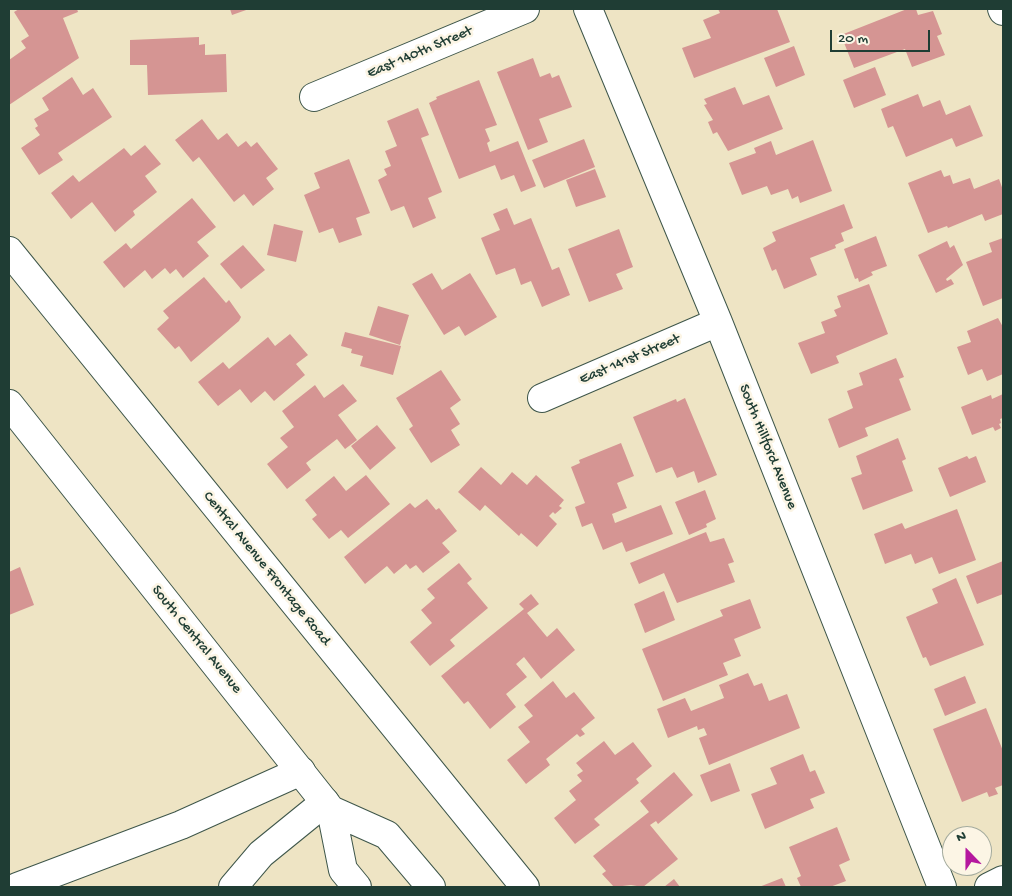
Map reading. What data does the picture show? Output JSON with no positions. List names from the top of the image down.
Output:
{
  "streets": {
    "street": [
      "East 140th Street",
      "East 141st Street",
      "South Hillford Avenue",
      "Central Avenue Frontage Road",
      "South Central Avenue"
    ]
  },
  "crossings": [
    ["East 141st Street", "South Hillford Avenue"]
  ],
  "scale_bar": "20 m",
  "north": "top"
}
